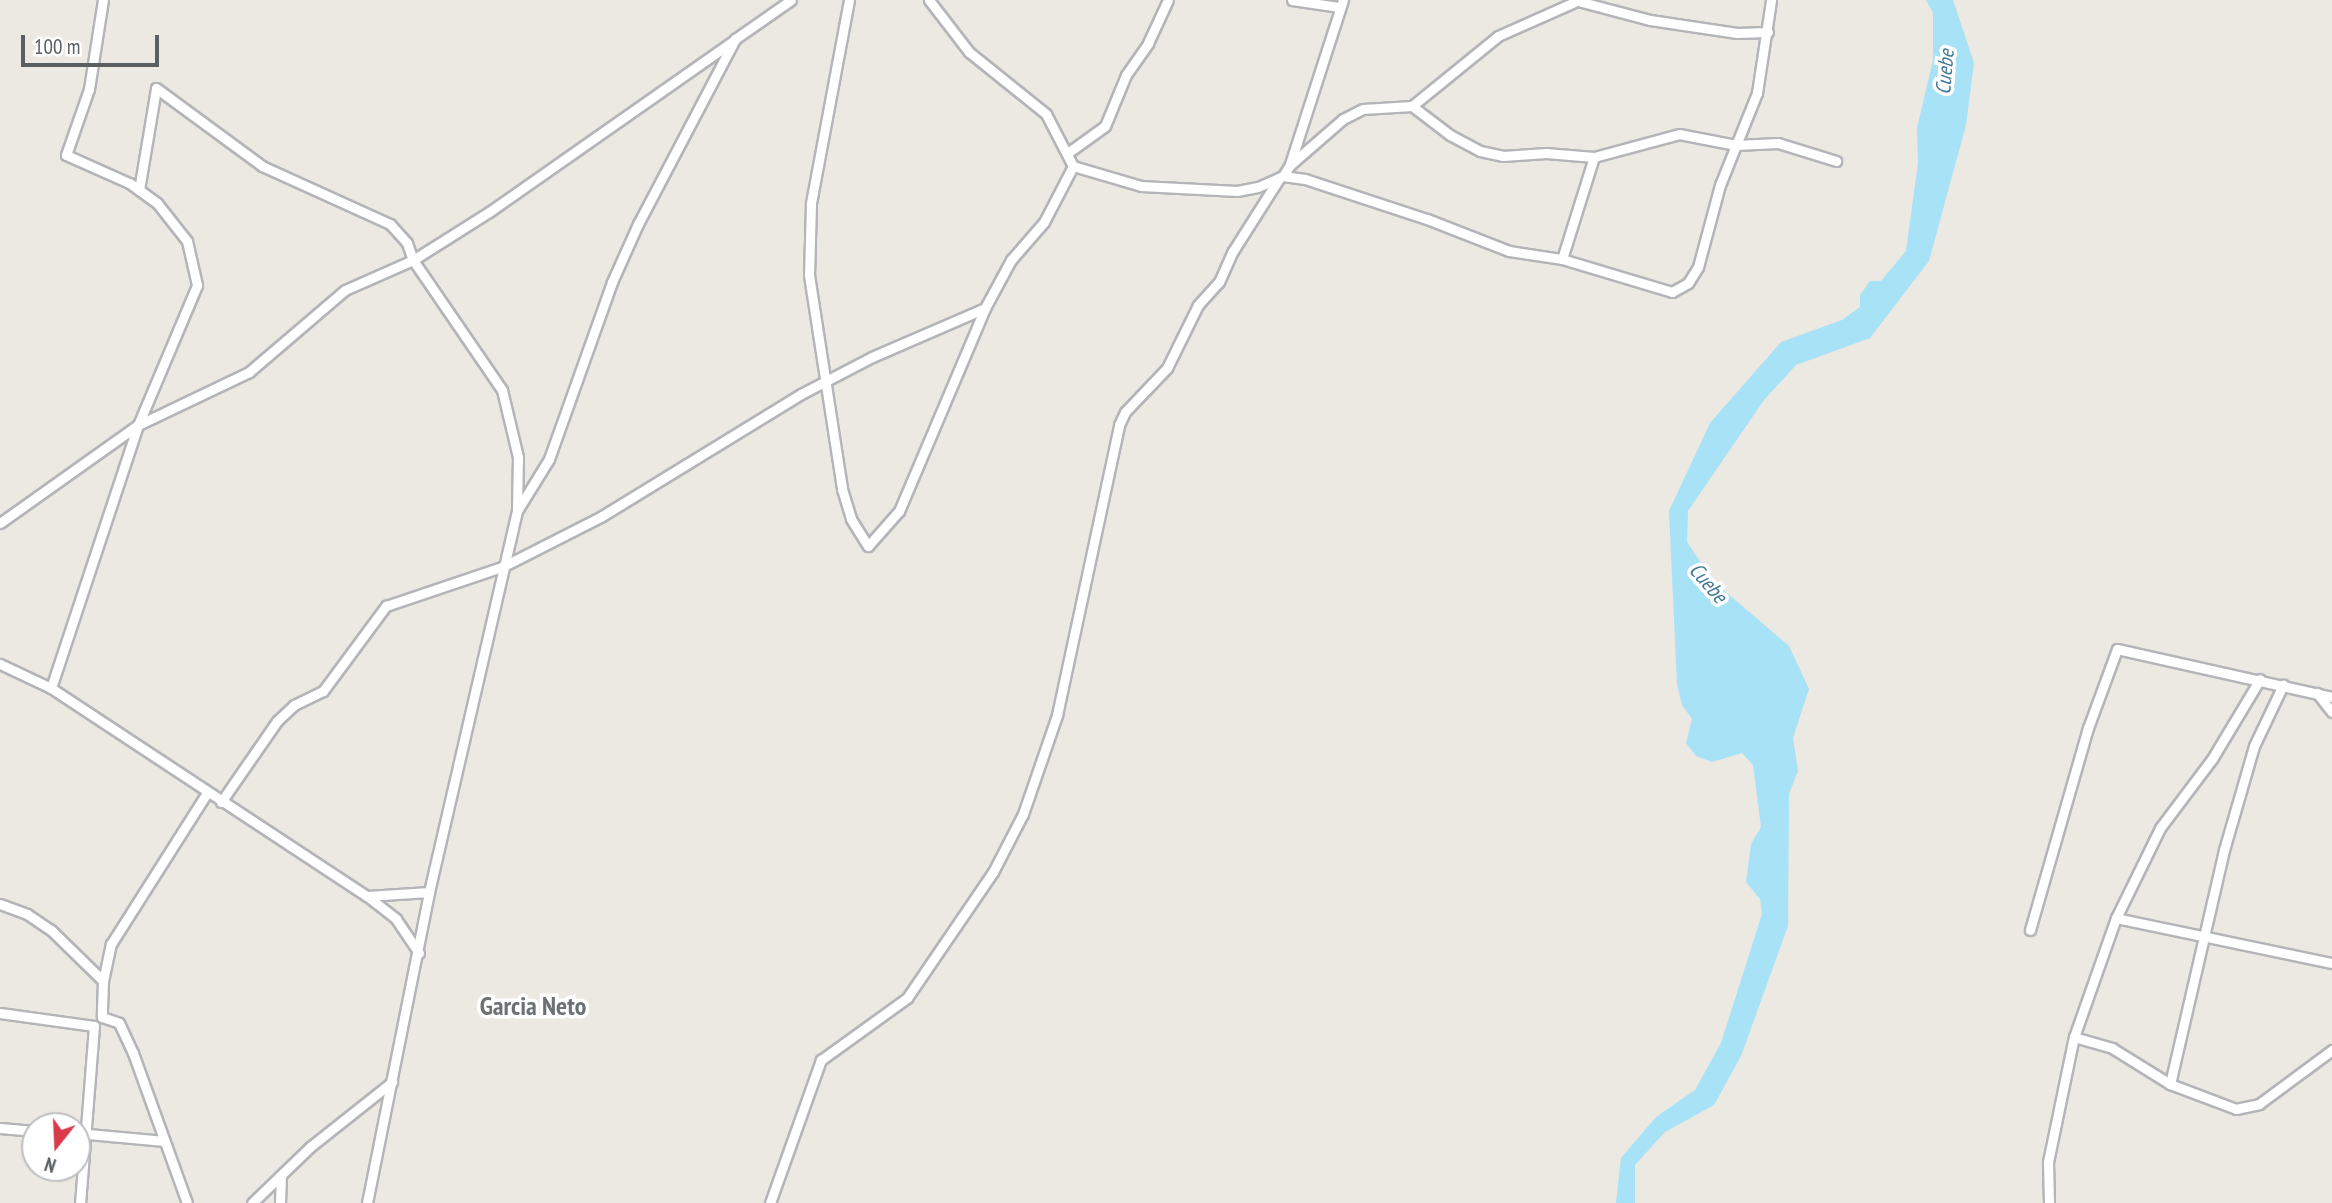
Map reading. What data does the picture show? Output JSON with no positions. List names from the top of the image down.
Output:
{
  "districts": ["Garcia Neto"],
  "water": ["Cuebe"],
  "scale_bar": "100 m",
  "north": "bottom"
}
